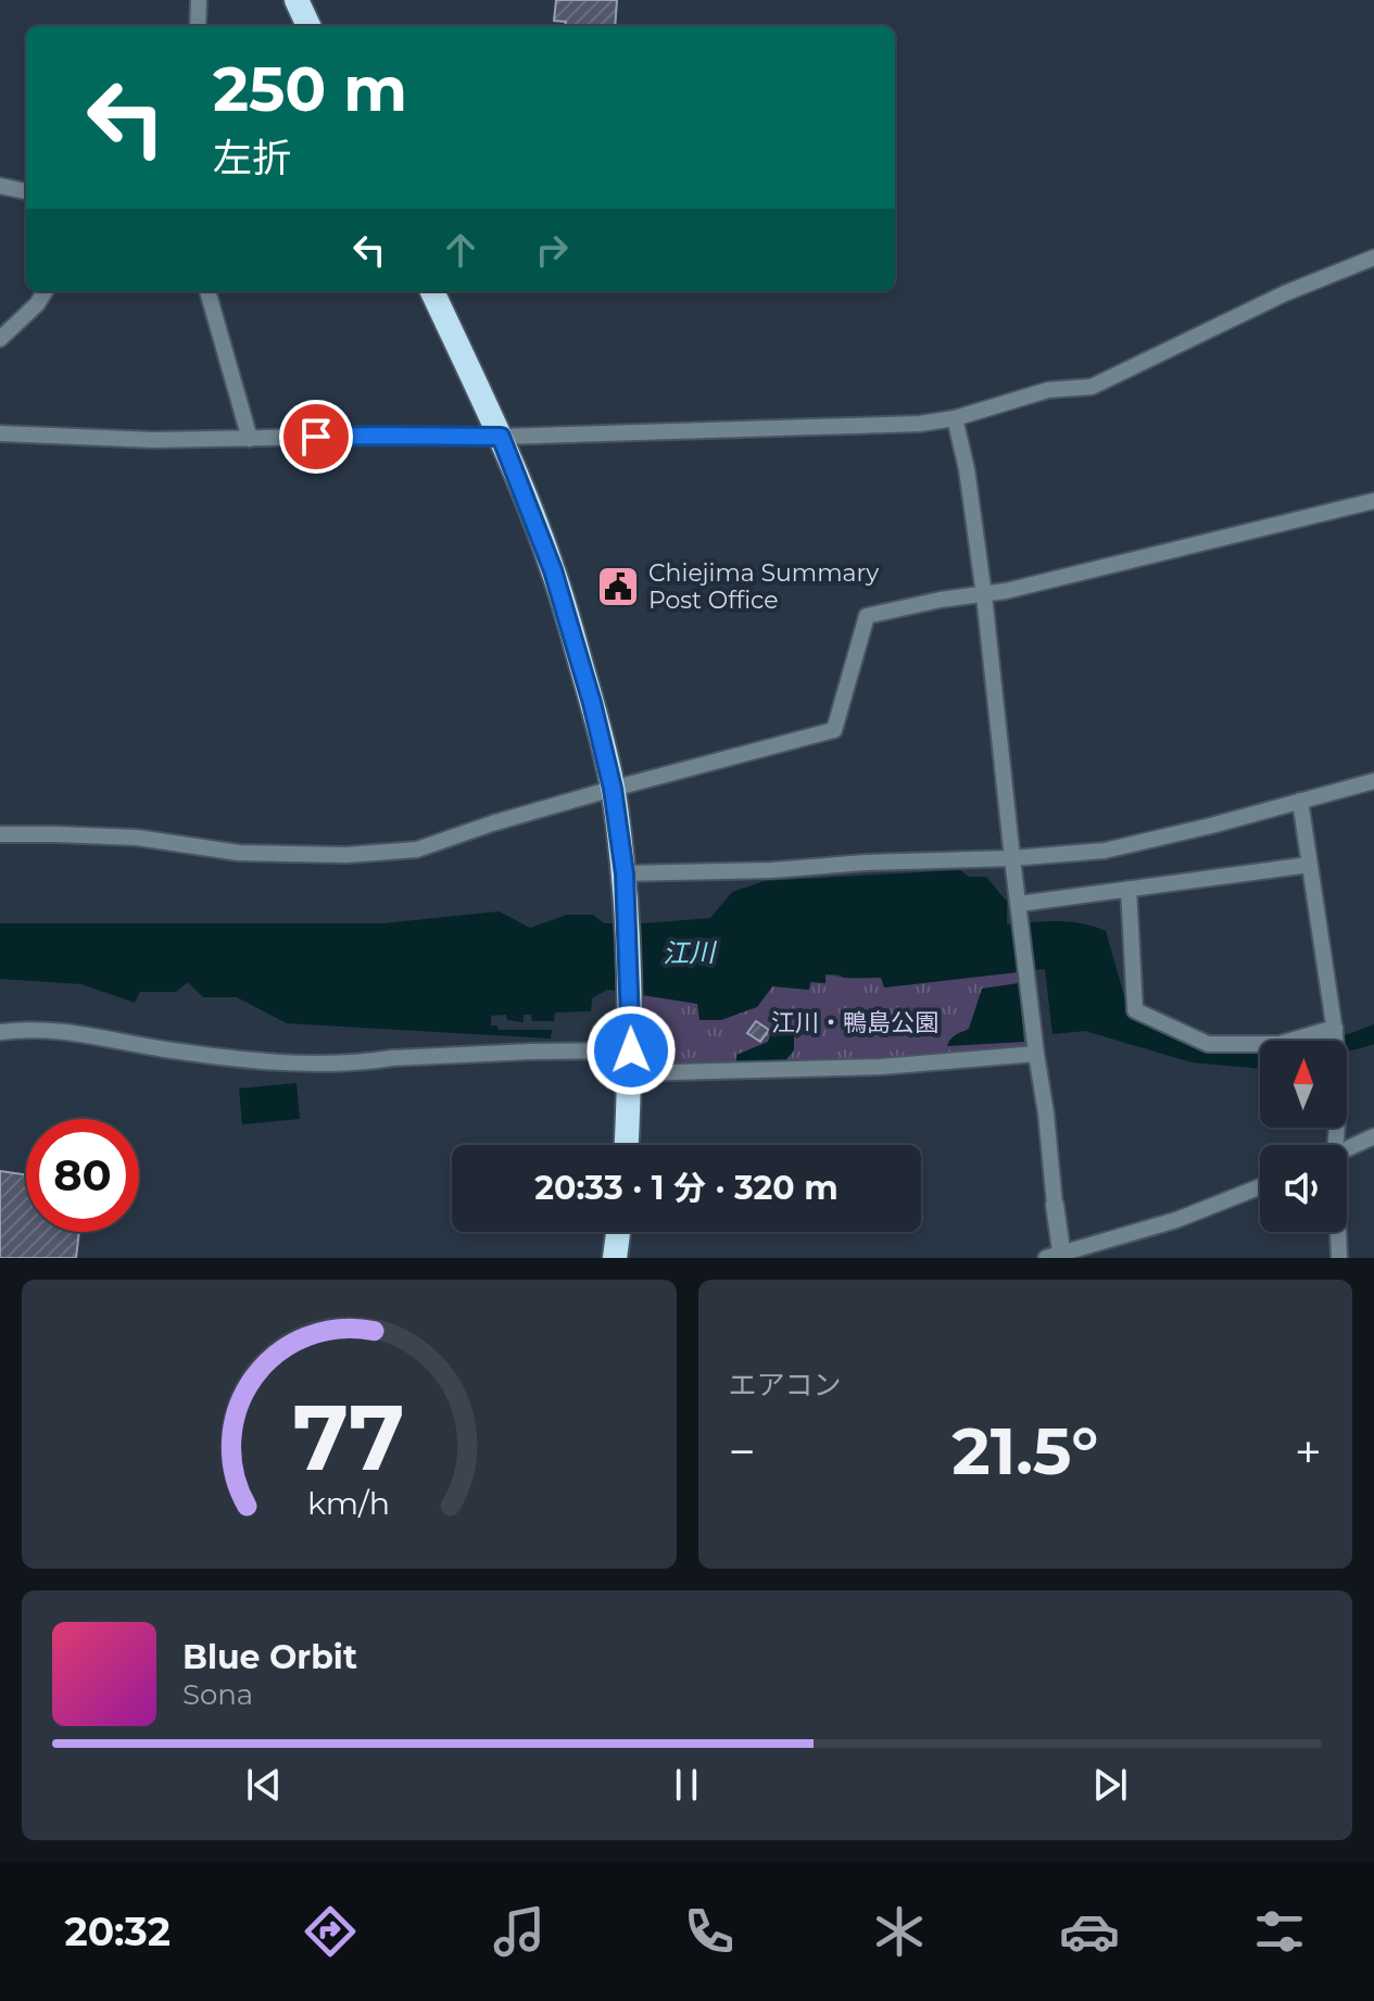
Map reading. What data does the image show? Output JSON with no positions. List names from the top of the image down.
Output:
{
  "water": ["江川"],
  "parks": ["江川・鴨島公園"],
  "places": {
    "public building": ["Chiejima Summary Post Office"]
  },
  "north": "top",
  "page": {
    "turn": ["250 m", "左折"],
    "limit": "80",
    "trip": "20:33 · 1 分 · 320 m",
    "tile": "エアコン",
    "heat": ["−", "21.5°", "+"],
    "song": ["Blue Orbit", "Sona"],
    "tabs": "20:32",
    "gauge": ["77", "km/h"]
  }
}
